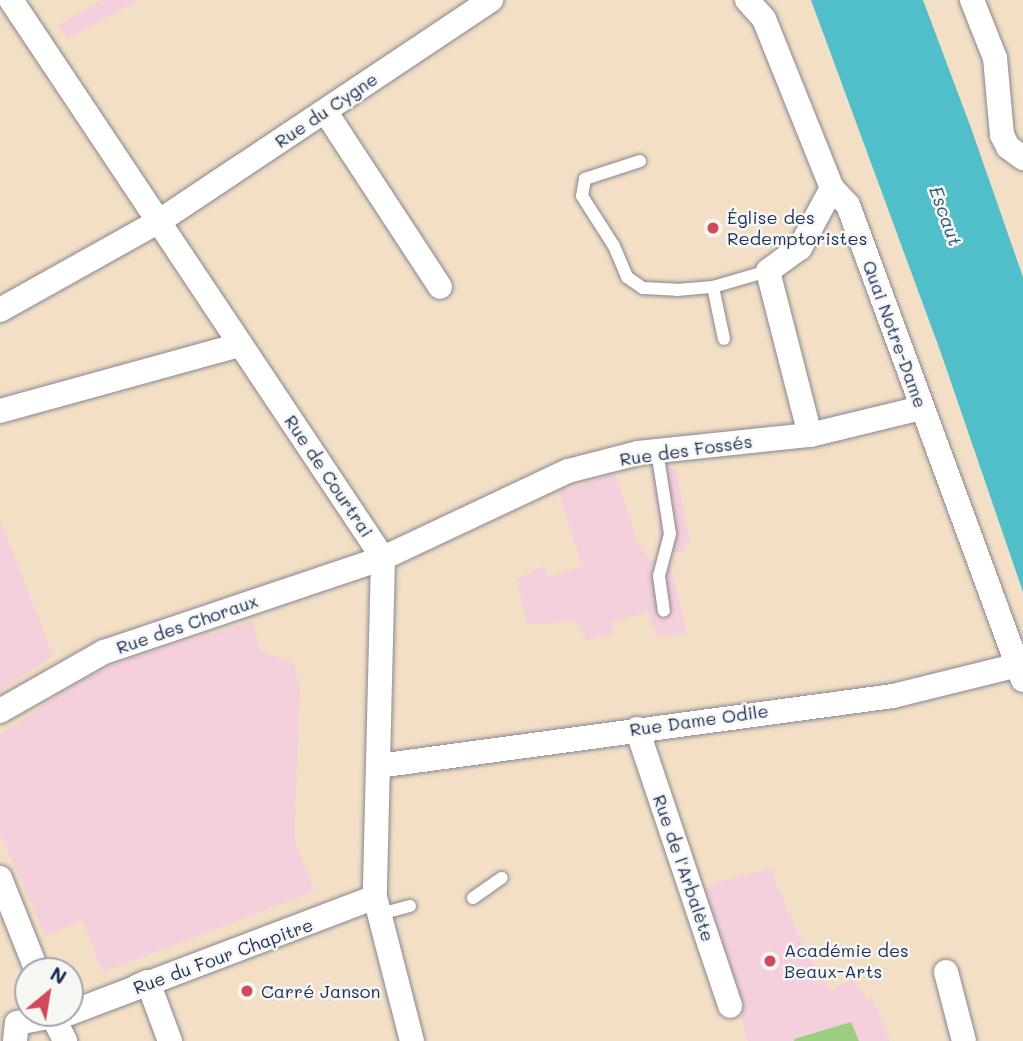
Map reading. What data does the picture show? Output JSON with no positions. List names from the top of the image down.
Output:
{
  "streets": {
    "street": [
      "Rue du Cygne",
      "Quai Notre-Dame",
      "Rue des Fossés",
      "Rue de Courtrai",
      "Rue des Choraux",
      "Rue Dame Odile",
      "Rue de l'Arbalète",
      "Rue du Four Chapitre"
    ]
  },
  "crossings": [
    ["Rue du Cygne", "Rue de Courtrai"],
    ["Quai Notre-Dame", "Rue des Fossés"],
    ["Quai Notre-Dame", "Rue Dame Odile"],
    ["Rue des Fossés", "Rue de Courtrai"],
    ["Rue des Fossés", "Rue des Choraux"],
    ["Rue de Courtrai", "Rue des Choraux"],
    ["Rue Dame Odile", "Rue de l'Arbalète"]
  ],
  "water": ["Escaut"],
  "places": ["Église des Redemptoristes", "Académie des Beaux-Arts", "Carré Janson"],
  "north": "top right"
}
